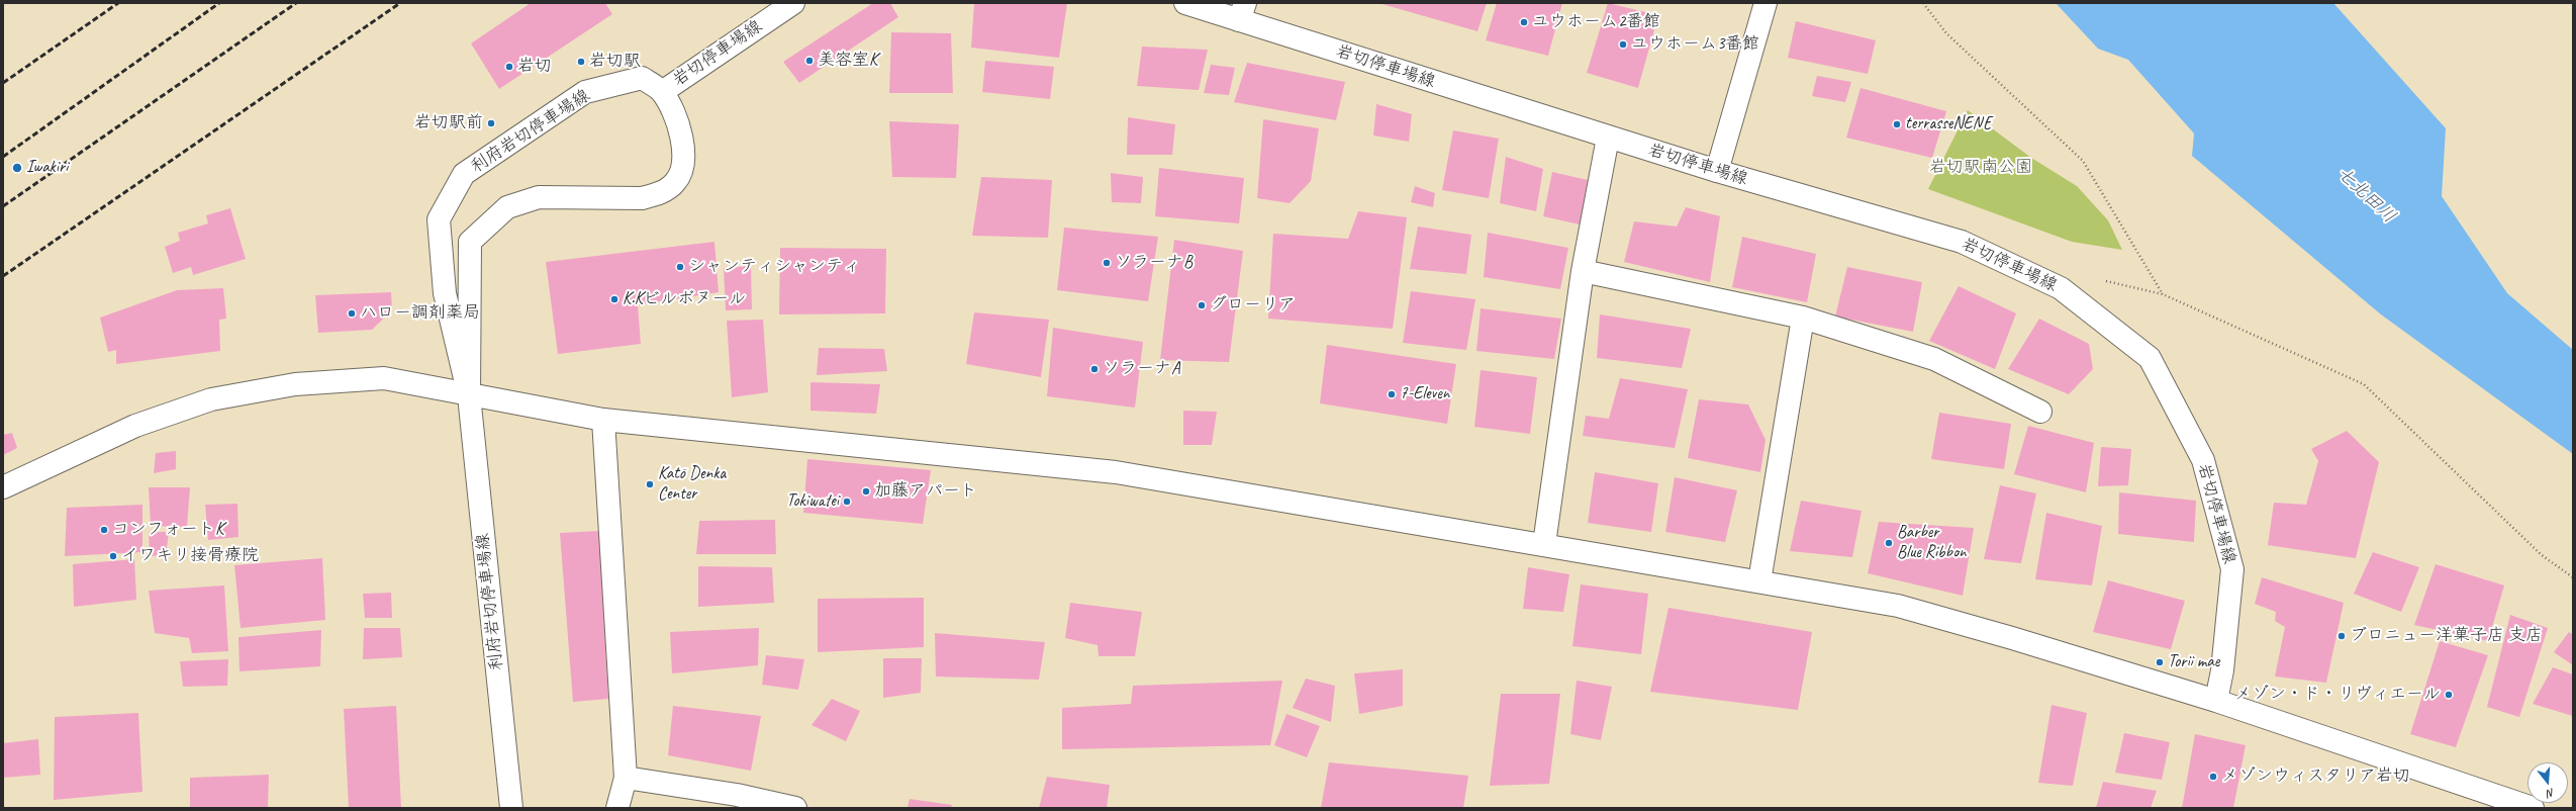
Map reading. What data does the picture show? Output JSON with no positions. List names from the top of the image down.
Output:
{
  "streets": {
    "street": ["岩切停車場線", "利府岩切停車場線"]
  },
  "crossings": [
    ["岩切停車場線", "利府岩切停車場線"]
  ],
  "water": ["七北田川"],
  "parks": ["岩切駅南公園"],
  "places": [
    "ユウホーム2番館",
    "ユウホーム3番館",
    "美容室K",
    "岩切駅",
    "岩切",
    "岩切駅前",
    "terrasseNENE",
    "Iwakiri",
    "ソラーナB",
    "シャンティシャンティ",
    "K.Kビルボヌール",
    "グローリア",
    "ハロー調剤薬局",
    "ソラーナA",
    "7-Eleven",
    "Katō Denka Center",
    "加藤アパート",
    "Tokiwatei",
    "コンフォートK",
    "Barber Blue Ribbon",
    "イワキリ接骨療院",
    "ブロニュー洋菓子店 支店",
    "Torii mae",
    "メゾン・ド・リヴィエール",
    "メゾンウィスタリア岩切"
  ],
  "north": "bottom"
}
